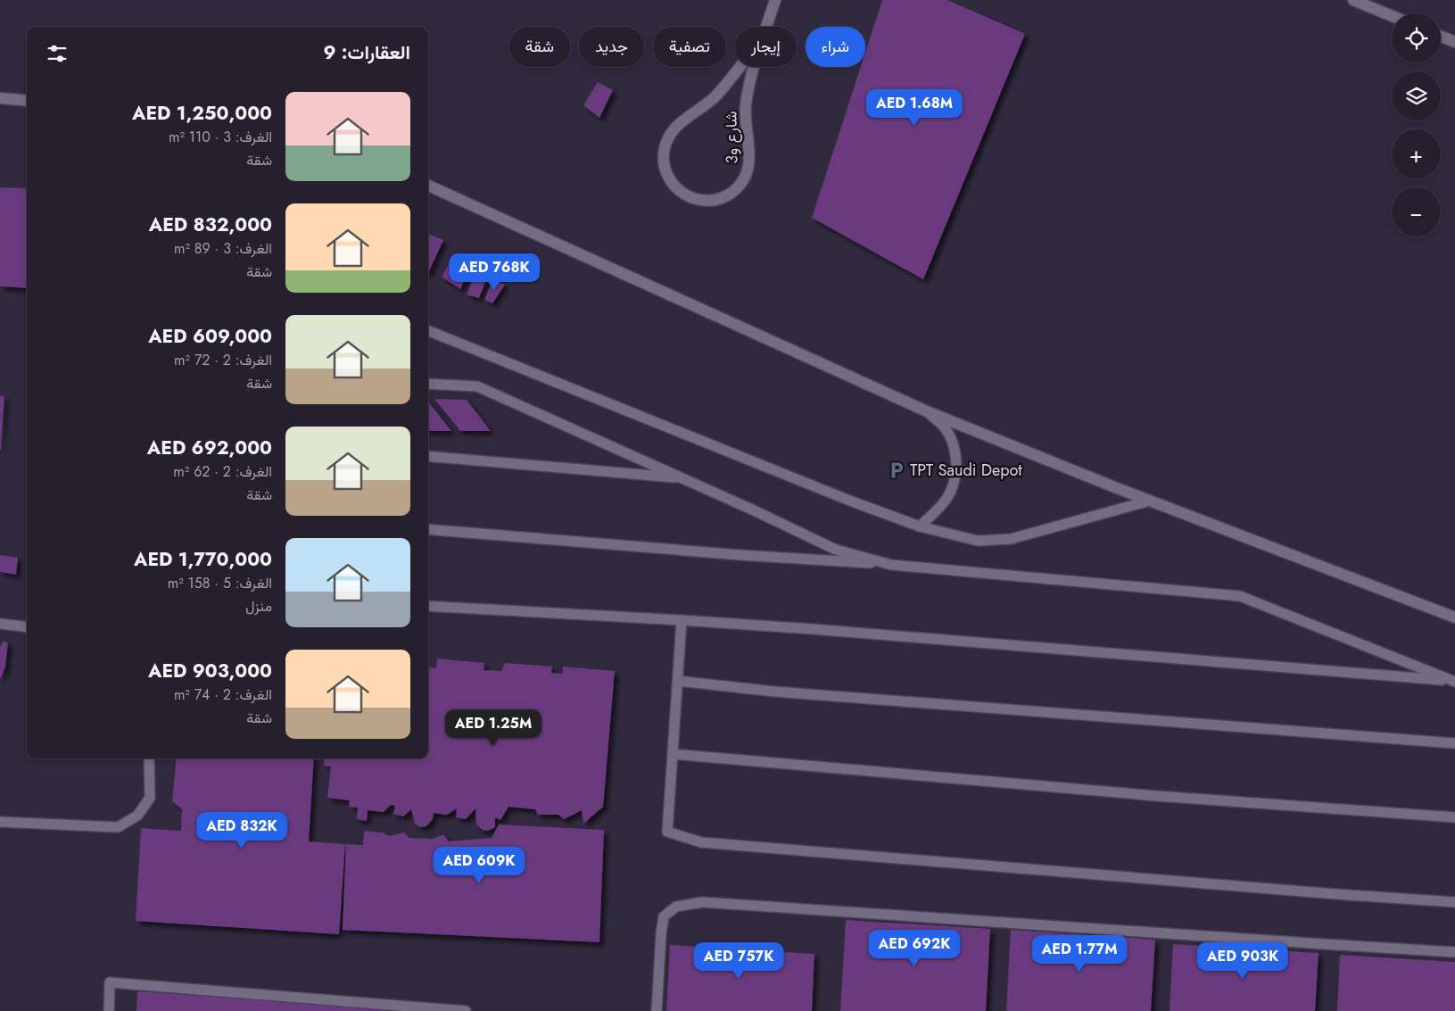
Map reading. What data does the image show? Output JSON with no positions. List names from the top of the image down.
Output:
{
  "streets": {
    "street": ["شارع و3"]
  },
  "places": {
    "parking": ["TPT Saudi Depot"]
  },
  "page": {
    "map_buttons": ["+", "−"],
    "chip": [
      "شراء",
      "إيجار",
      "تصفية",
      "جديد",
      "شقة"
    ],
    "heading": "العقارات: 9",
    "list": [
      {
        "name": "AED 1,250,000",
        "note": "الغرف: 3 · 110 m² · شقة"
      },
      {
        "name": "AED 832,000",
        "note": "الغرف: 3 · 89 m² · شقة"
      },
      {
        "name": "AED 609,000",
        "note": "الغرف: 2 · 72 m² · شقة"
      },
      {
        "name": "AED 692,000",
        "note": "الغرف: 2 · 62 m² · شقة"
      },
      {
        "name": "AED 1,770,000",
        "note": "الغرف: 5 · 158 m² · منزل"
      },
      {
        "name": "AED 903,000",
        "note": "الغرف: 2 · 74 m² · شقة"
      }
    ],
    "price": [
      "AED 1.68M",
      "AED 768K",
      "AED 1.25M",
      "AED 832K",
      "AED 609K",
      "AED 692K",
      "AED 1.77M",
      "AED 757K",
      "AED 903K"
    ]
  }
}
